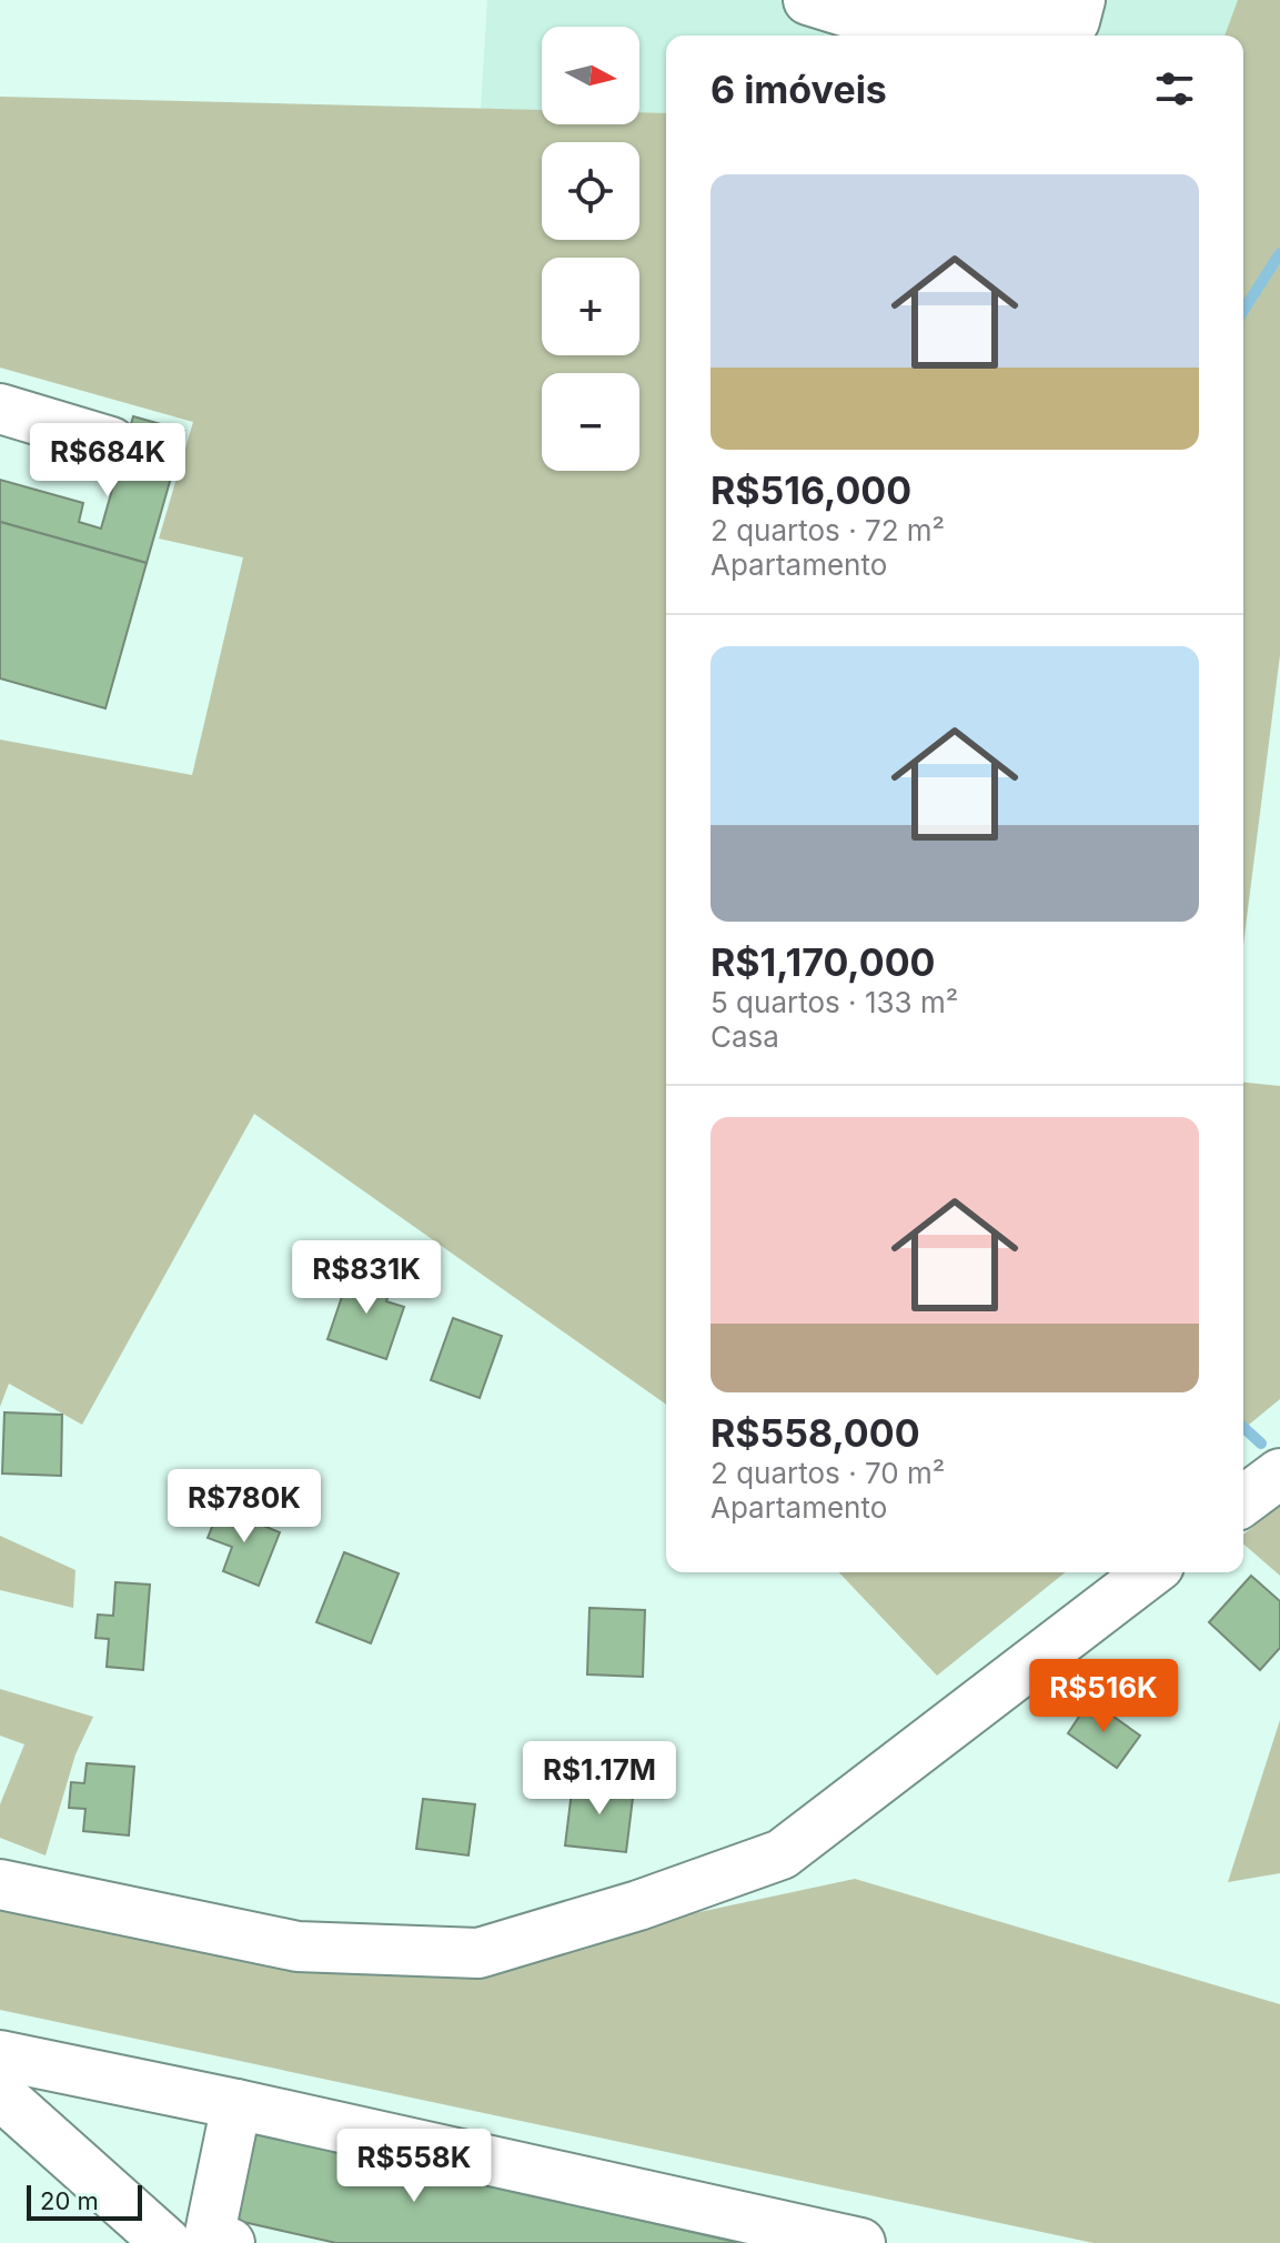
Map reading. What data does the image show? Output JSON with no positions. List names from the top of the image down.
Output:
{
  "scale_bar": "20 m",
  "north": "right",
  "page": {
    "map_buttons": ["+", "−"],
    "heading": "6 imóveis",
    "list": [
      {
        "name": "R$516,000",
        "note": "2 quartos · 72 m² · Apartamento"
      },
      {
        "name": "R$1,170,000",
        "note": "5 quartos · 133 m² · Casa"
      },
      {
        "name": "R$558,000",
        "note": "2 quartos · 70 m² · Apartamento"
      }
    ],
    "price": [
      "R$684K",
      "R$831K",
      "R$780K",
      "R$516K",
      "R$1.17M",
      "R$558K"
    ],
    "scale": "20 m"
  }
}
